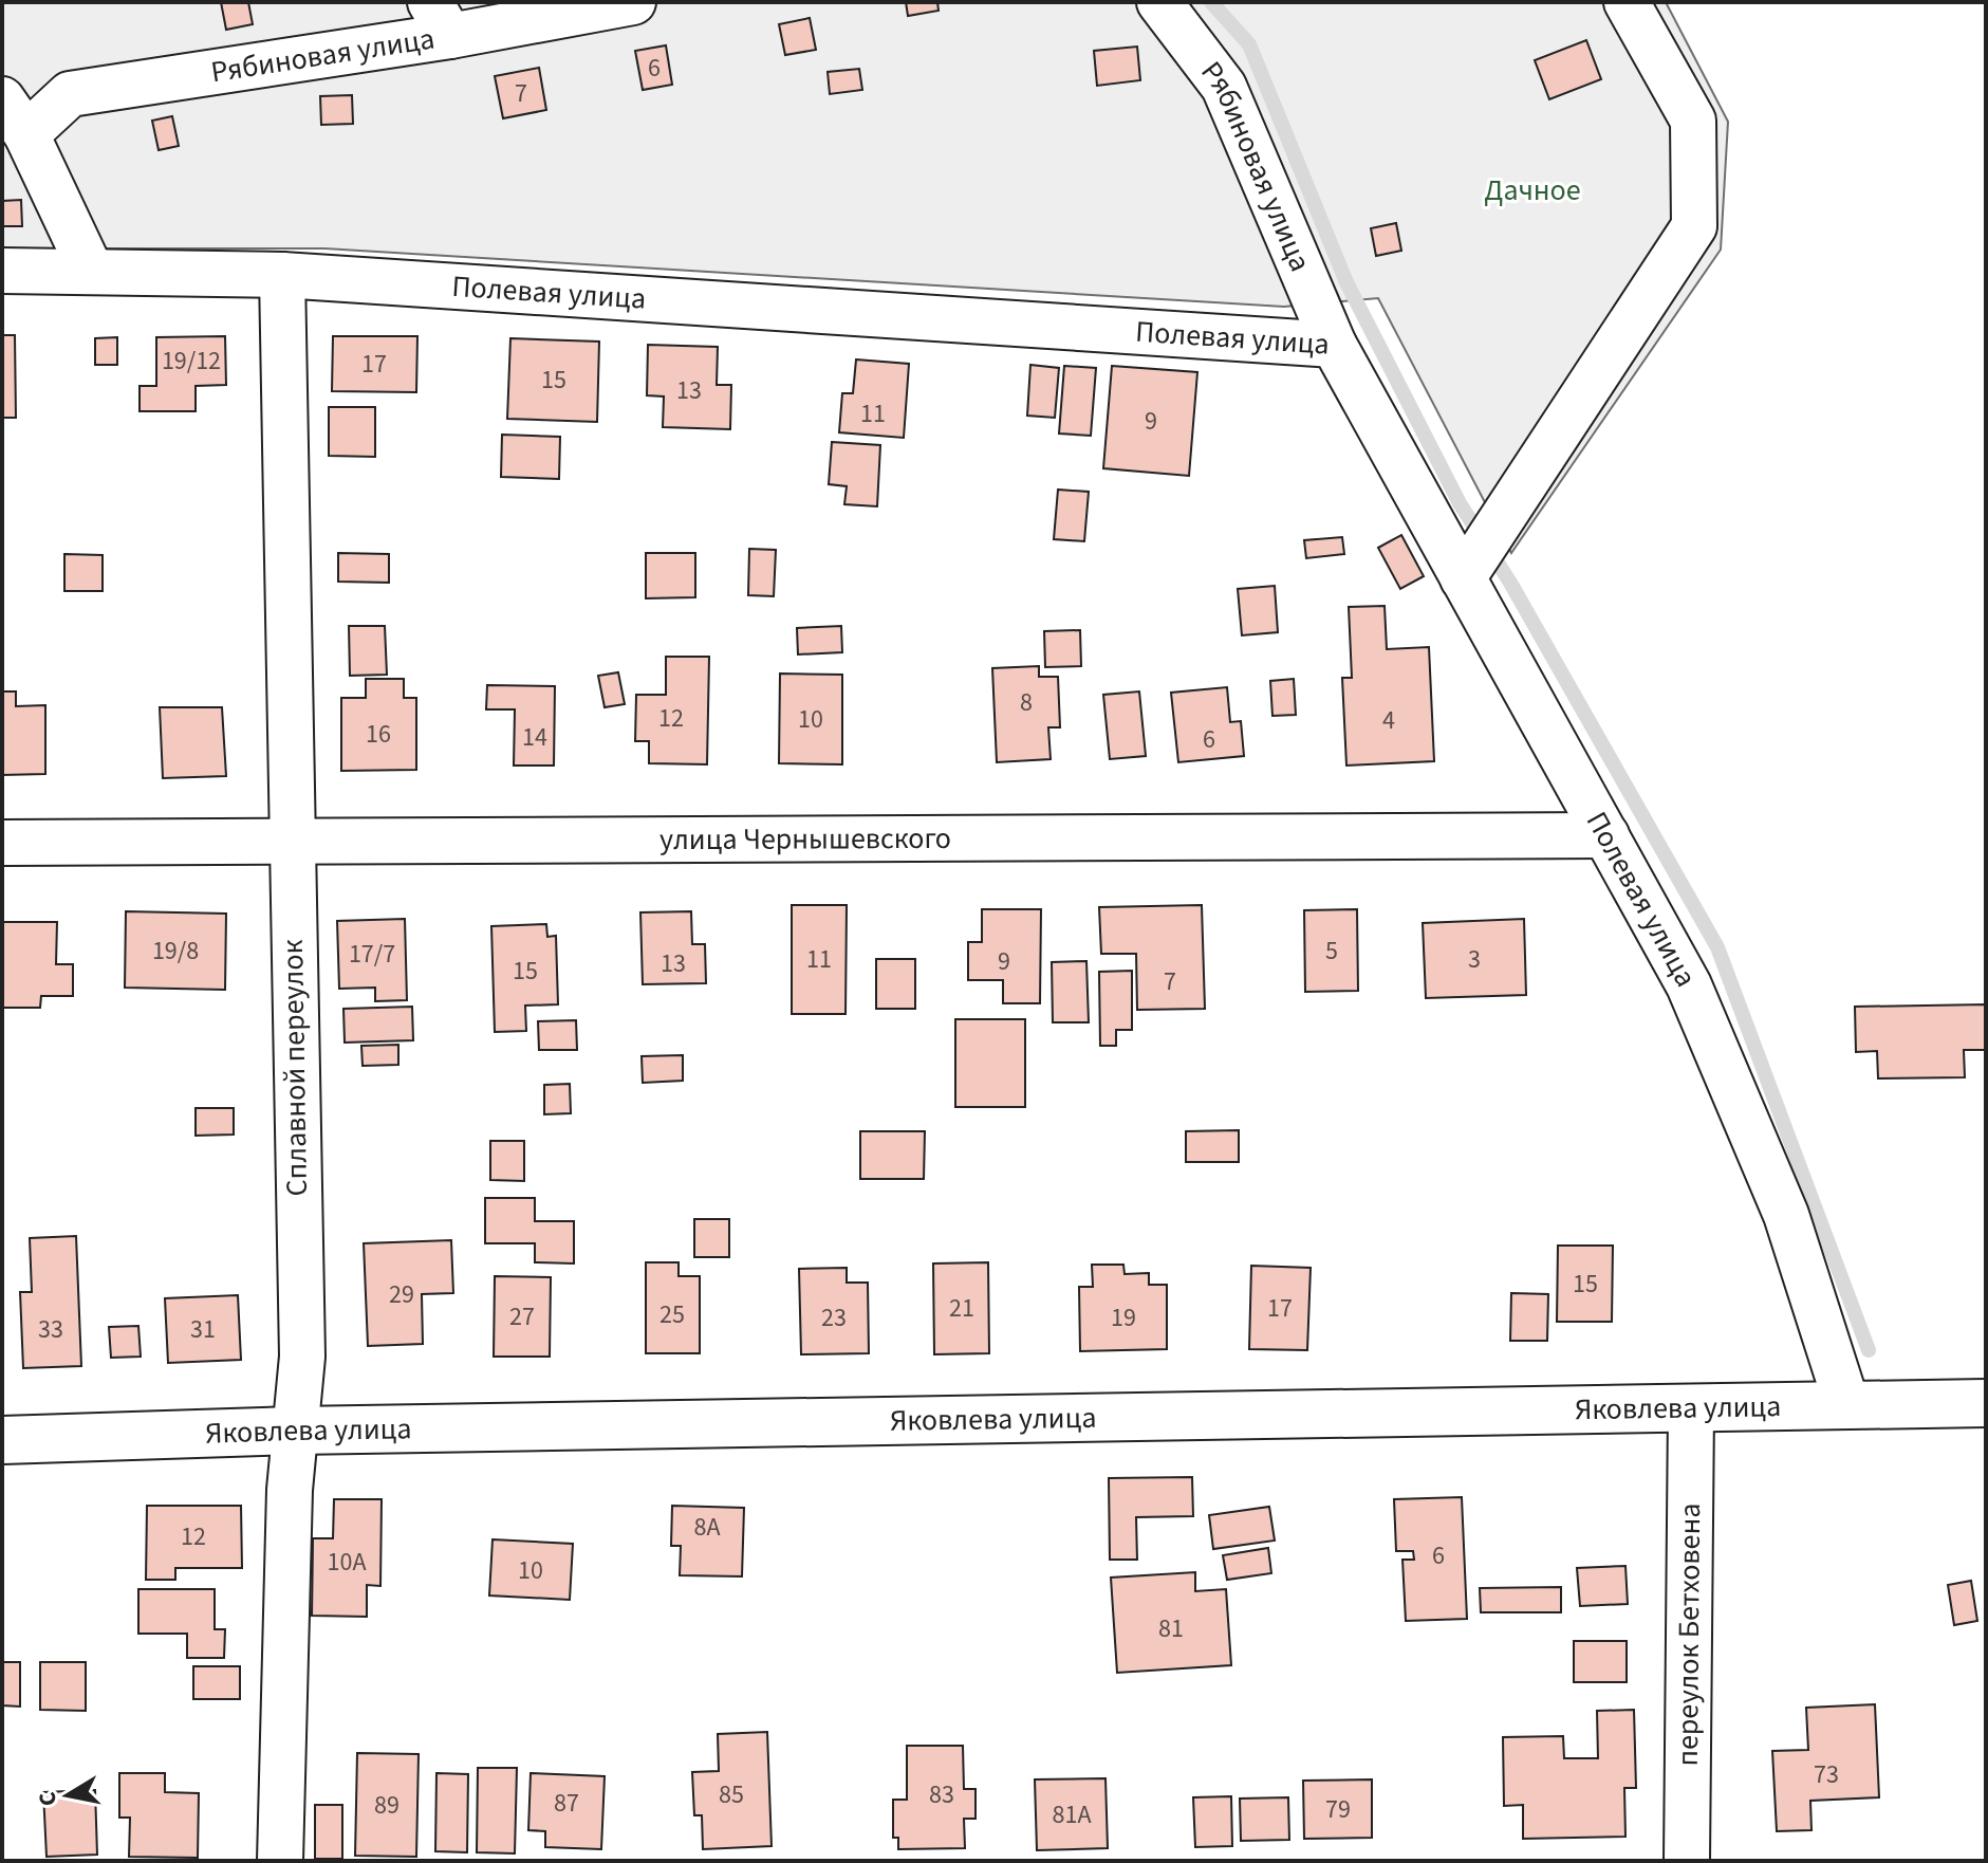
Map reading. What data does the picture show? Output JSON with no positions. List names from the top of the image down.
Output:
{
  "streets": {
    "street": [
      "Рябиновая улица",
      "Полевая улица",
      "улица Чернышевского",
      "Сплавной переулок",
      "Яковлева улица",
      "переулок Бетховена"
    ]
  },
  "crossings": [
    ["Рябиновая улица", "Полевая улица"],
    ["Полевая улица", "улица Чернышевского"],
    ["Полевая улица", "Сплавной переулок"],
    ["Полевая улица", "Яковлева улица"],
    ["улица Чернышевского", "Сплавной переулок"],
    ["Сплавной переулок", "Яковлева улица"],
    ["Яковлева улица", "переулок Бетховена"]
  ],
  "parks": ["Дачное"],
  "house_numbers": [
    "6",
    "7",
    "19/12",
    "17",
    "15",
    "13",
    "11",
    "9",
    "8",
    "12",
    "10",
    "4",
    "16",
    "14",
    "6",
    "19/8",
    "5",
    "17/7",
    "11",
    "3",
    "9",
    "13",
    "15",
    "7",
    "15",
    "29",
    "21",
    "17",
    "25",
    "27",
    "23",
    "19",
    "33",
    "31",
    "8А",
    "12",
    "6",
    "10А",
    "10",
    "81",
    "73",
    "85",
    "83",
    "87",
    "89",
    "79",
    "81А"
  ],
  "north": "left"
}
